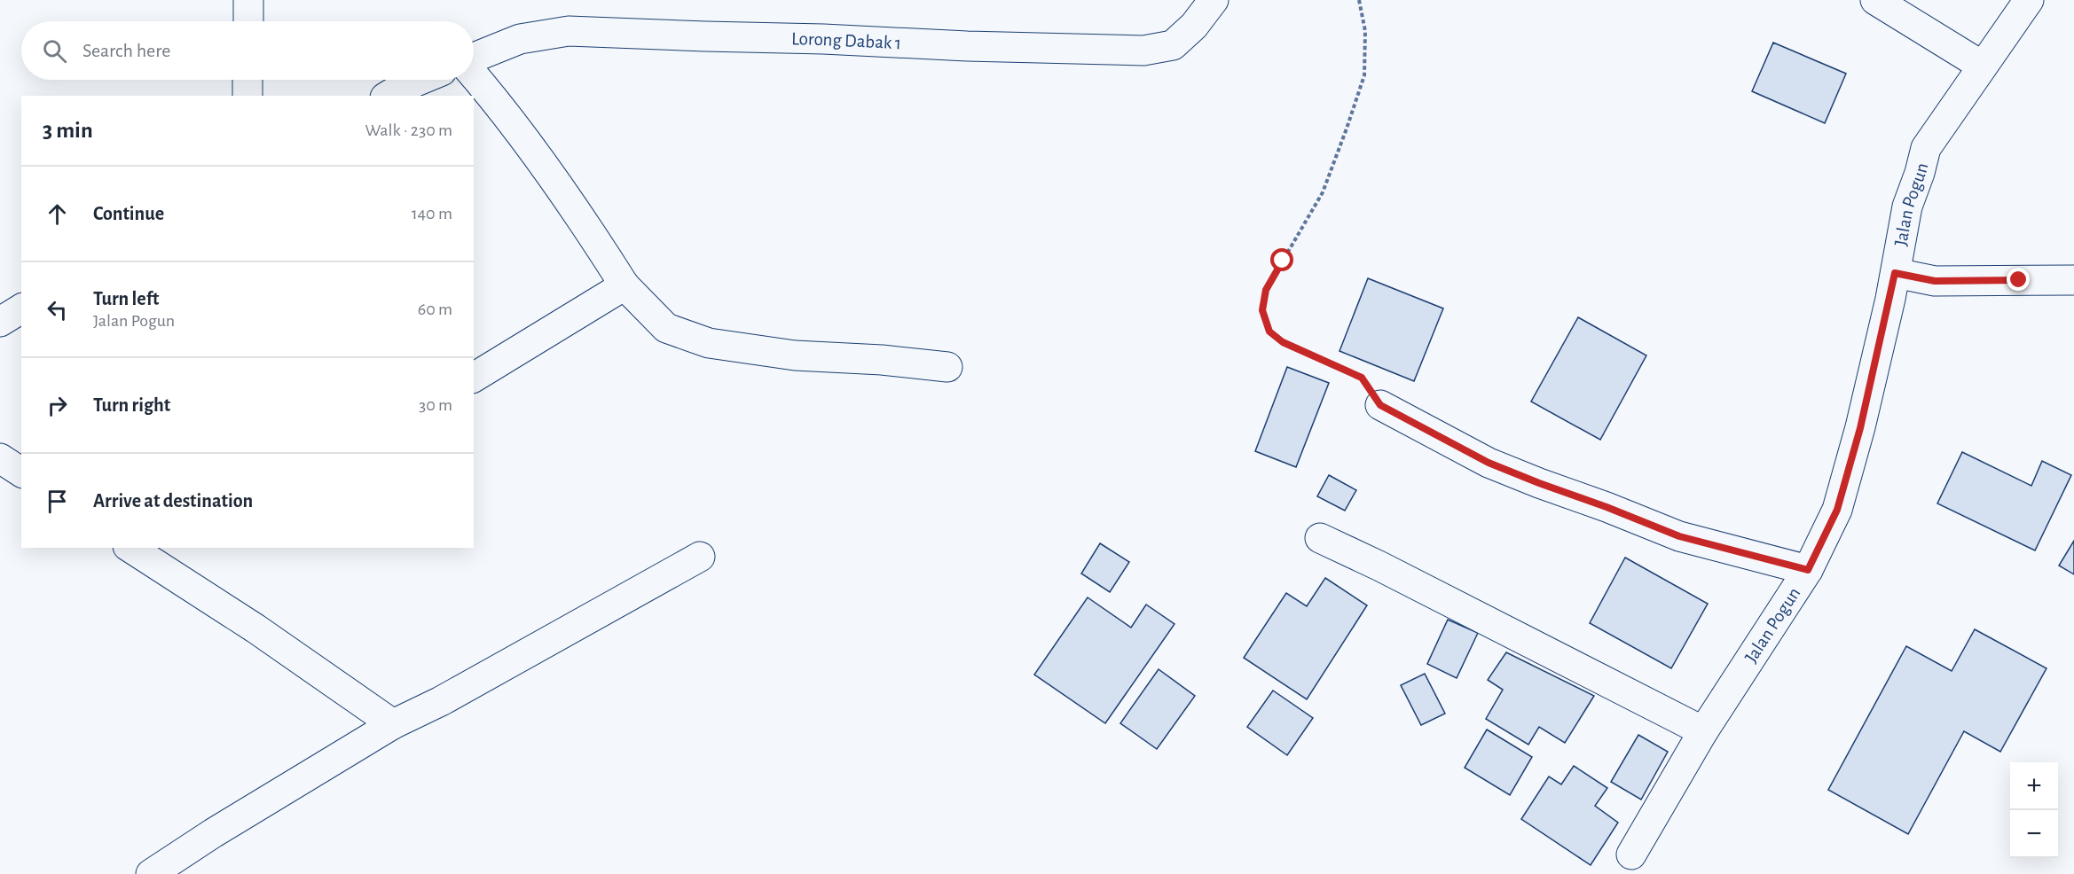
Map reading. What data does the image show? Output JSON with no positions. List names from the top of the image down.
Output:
{
  "streets": {
    "street": ["Lorong Dabak 1", "Jalan Pogun"]
  },
  "page": {
    "search": "Search here",
    "heading": ["3 min", "Walk · 230 m"],
    "list": [
      ["Continue", "140 m"],
      ["Turn left", "Jalan Pogun", "60 m"],
      ["Turn right", "30 m"],
      "Arrive at destination"
    ],
    "map_buttons": ["+", "−"]
  }
}
